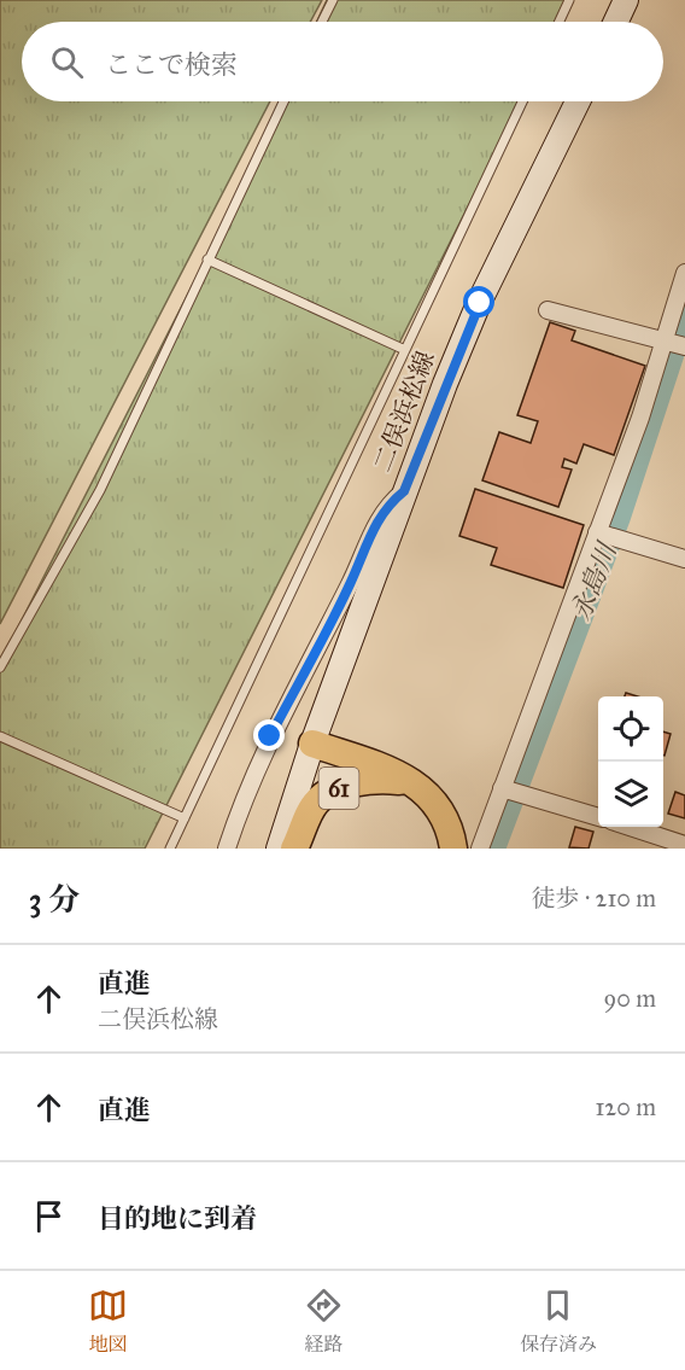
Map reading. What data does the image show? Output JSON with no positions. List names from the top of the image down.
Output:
{
  "streets": {
    "main road": ["二俣浜松線", "61"]
  },
  "crossings": [
    ["二俣浜松線", "61"]
  ],
  "water": ["永島川"],
  "page": {
    "search": "ここで検索",
    "heading": ["3 分", "徒歩 · 210 m"],
    "list": [
      ["直進", "二俣浜松線", "90 m"],
      ["直進", "120 m"],
      "目的地に到着"
    ],
    "nav": ["地図", "経路", "保存済み"]
  }
}
